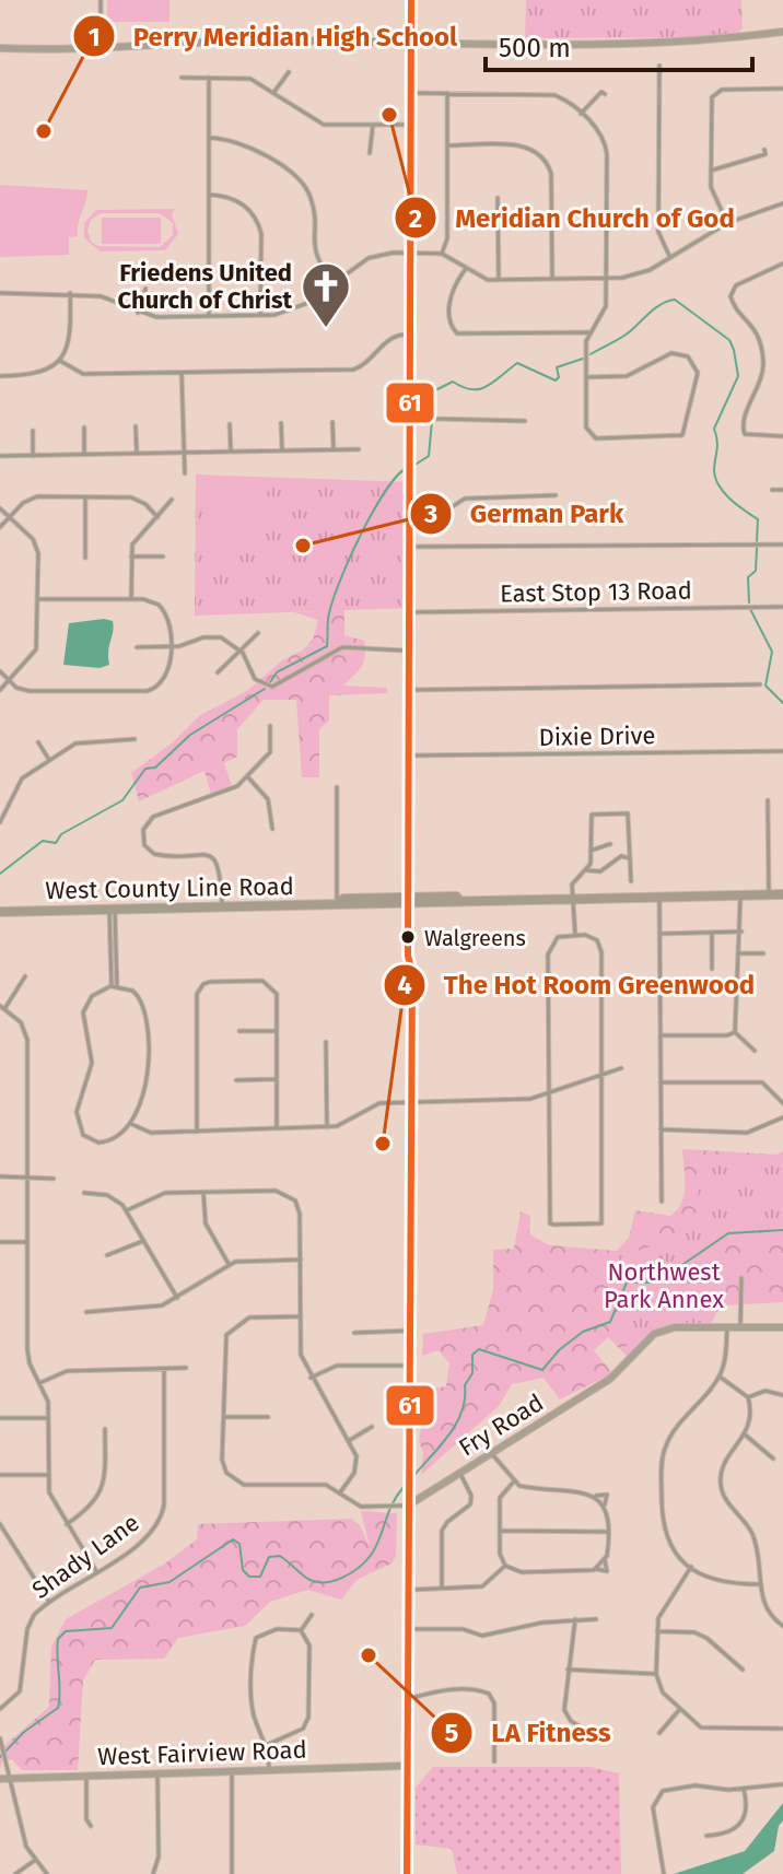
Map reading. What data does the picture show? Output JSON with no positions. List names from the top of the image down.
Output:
{
  "streets": {
    "main road": ["West County Line Road"],
    "street": [
      "East Stop 13 Road",
      "Dixie Drive",
      "Fry Road",
      "Shady Lane",
      "West Fairview Road"
    ]
  },
  "parks": ["Northwest Park Annex"],
  "places": {
    "other": [
      "Meridian Church of God",
      "Perry Meridian High School",
      "German Park",
      "Walgreens",
      "The Hot Room Greenwood",
      "LA Fitness"
    ],
    "church": ["Friedens United Church of Christ"]
  },
  "lines": ["transit line 61"],
  "scale_bar": "500 m"
}
